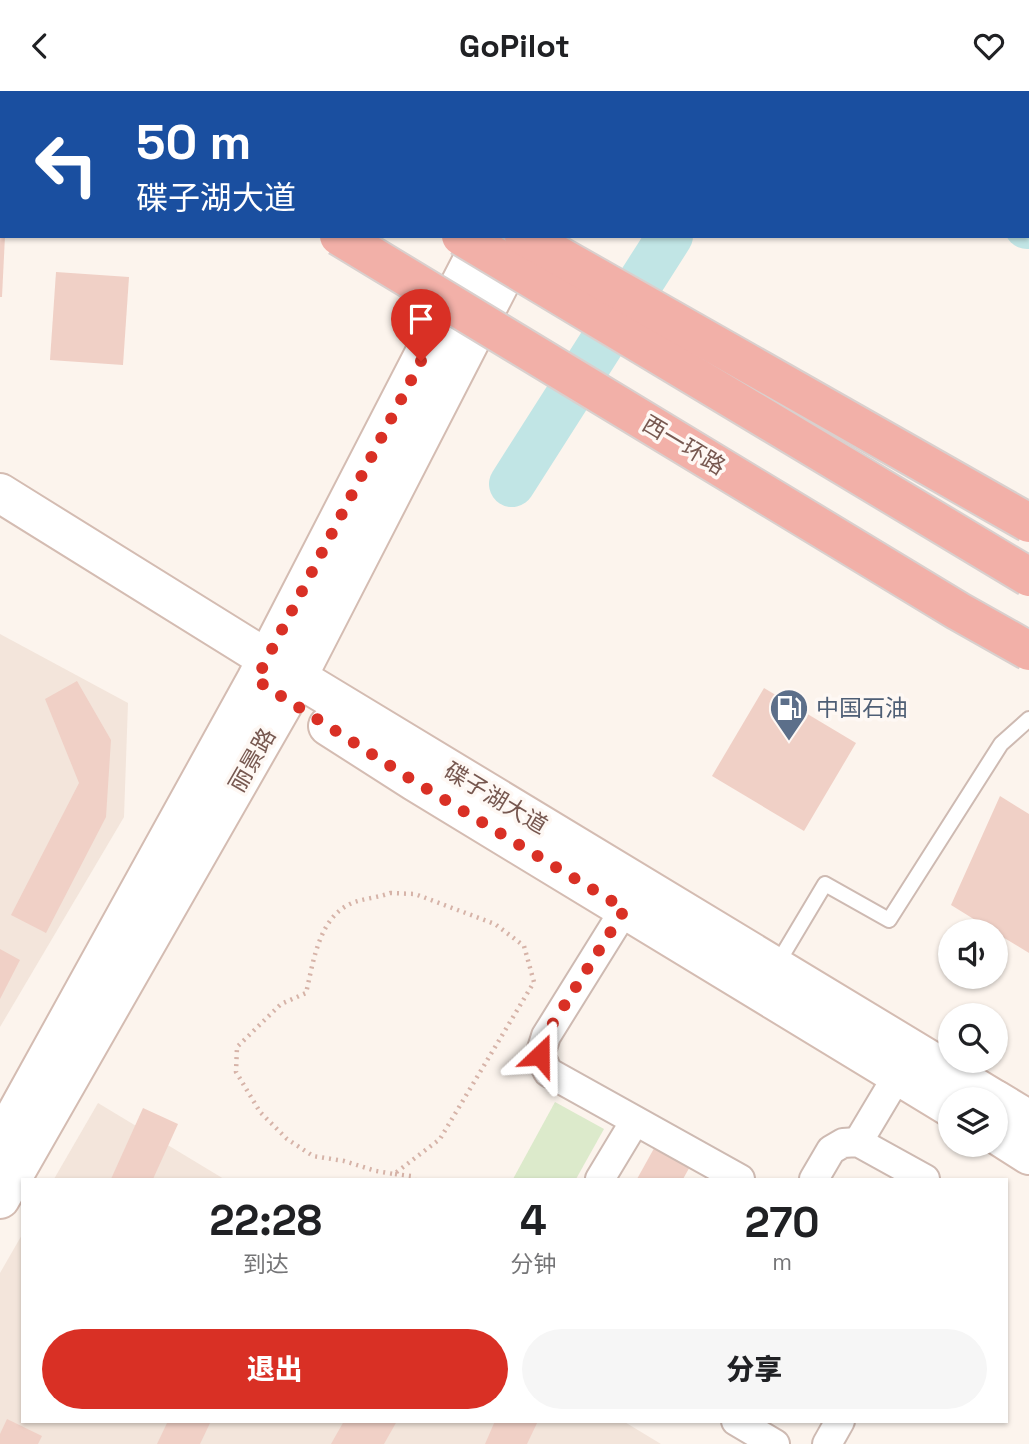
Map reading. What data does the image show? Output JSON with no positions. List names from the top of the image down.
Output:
{
  "streets": {
    "highway": ["西一环路"],
    "main road": ["丽景路", "碟子湖大道"]
  },
  "crossings": [
    ["丽景路", "碟子湖大道"]
  ],
  "places": {
    "fuel station": ["中国石油"]
  },
  "page": {
    "header": "GoPilot",
    "turn": ["50 m", "碟子湖大道"],
    "eta": [
      "22:28",
      "到达",
      "4",
      "分钟",
      "270",
      "m"
    ],
    "buttons": ["退出", "分享"]
  }
}
